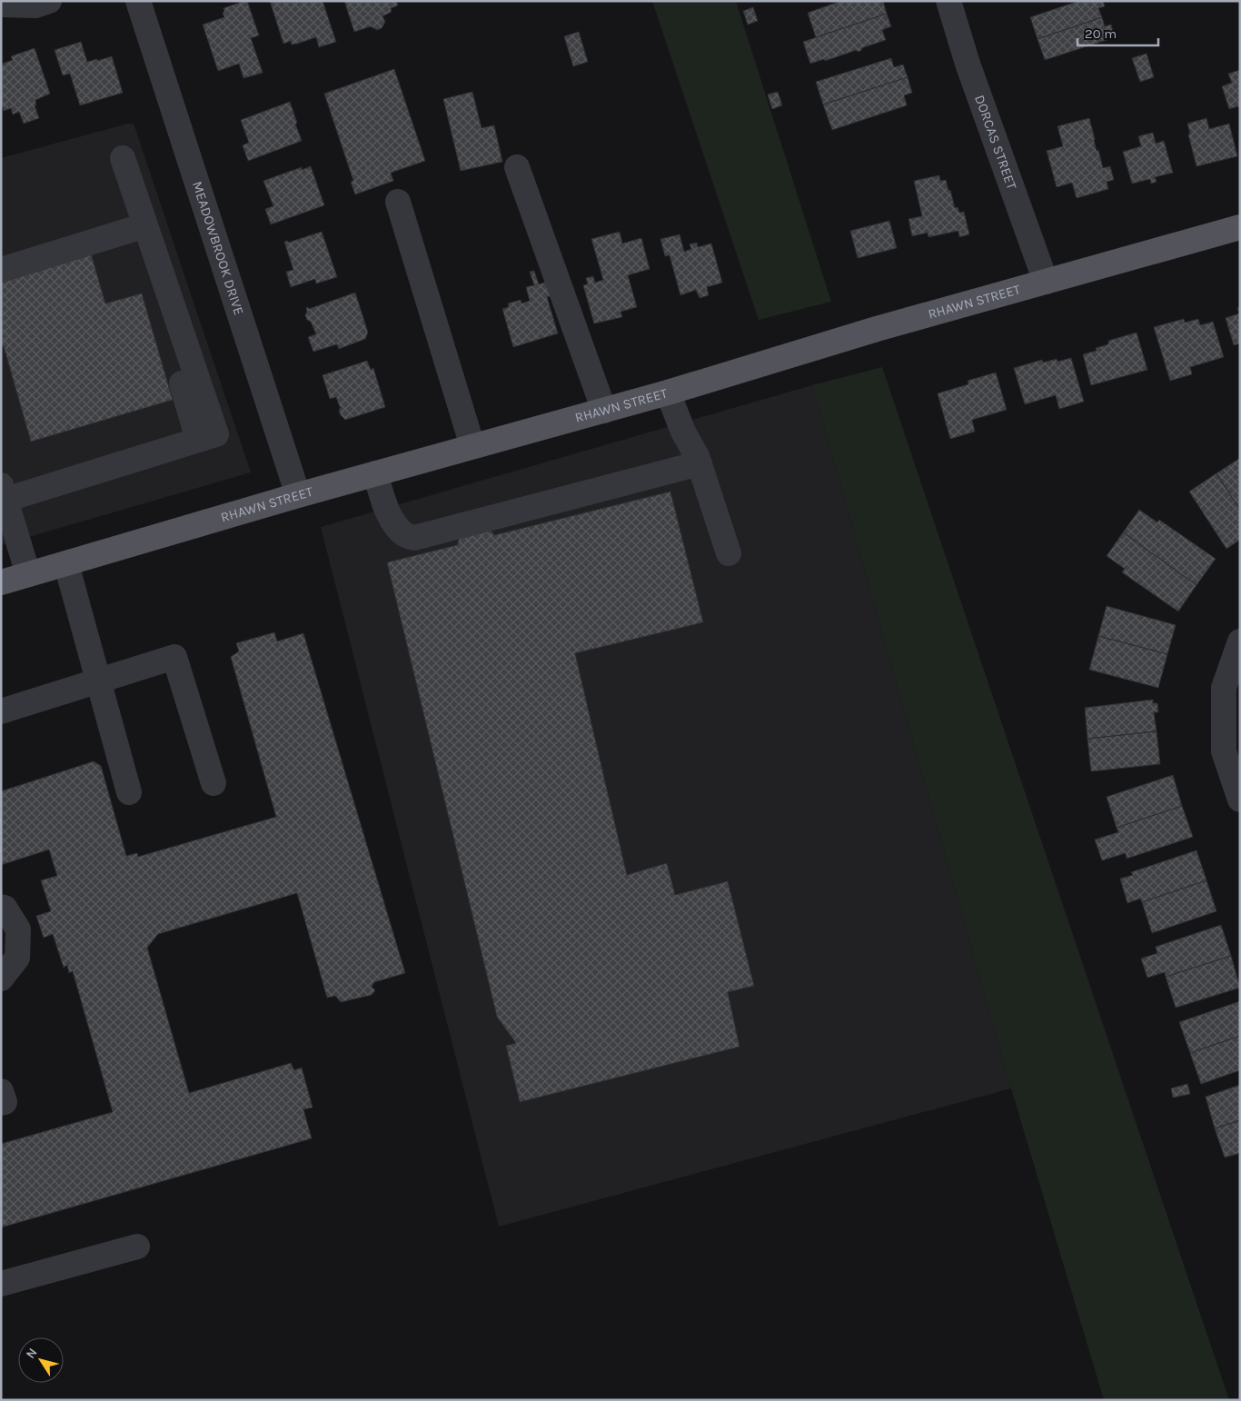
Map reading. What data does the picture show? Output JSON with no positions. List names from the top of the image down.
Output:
{
  "streets": {
    "main road": ["RHAWN STREET"],
    "street": ["DORCAS STREET", "MEADOWBROOK DRIVE"]
  },
  "crossings": [
    ["DORCAS STREET", "RHAWN STREET"],
    ["MEADOWBROOK DRIVE", "RHAWN STREET"]
  ],
  "scale_bar": "20 m",
  "north": "top left"
}
